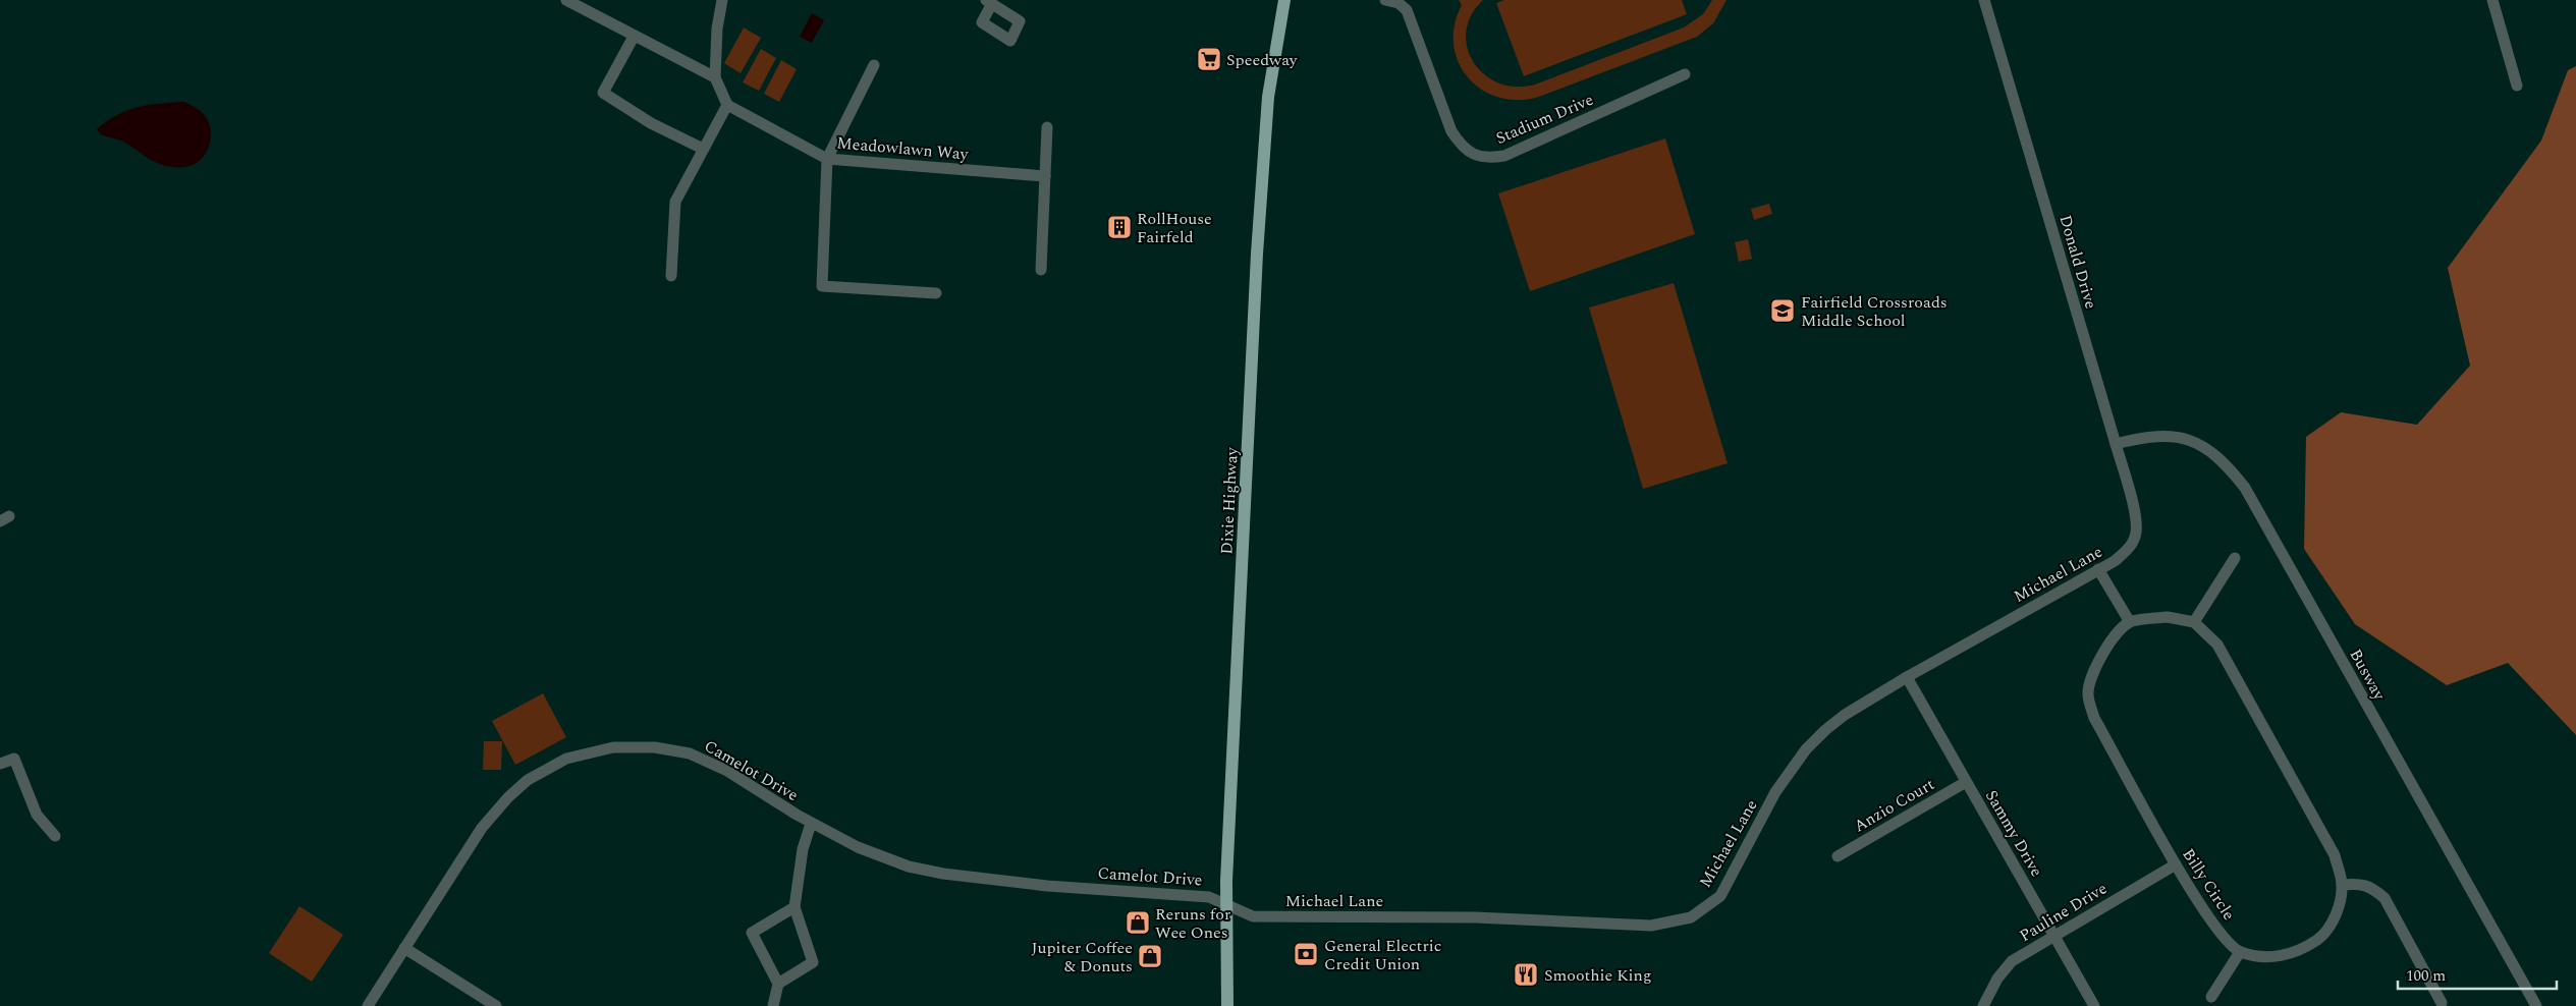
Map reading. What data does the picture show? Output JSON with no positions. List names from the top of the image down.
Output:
{
  "streets": {
    "main road": ["Dixie Highway"],
    "street": [
      "Stadium Drive",
      "Meadowlawn Way",
      "Donald Drive",
      "Michael Lane",
      "Busway",
      "Camelot Drive",
      "Anzio Court",
      "Sammy Drive",
      "Billy Circle",
      "Pauline Drive"
    ]
  },
  "crossings": [
    ["Donald Drive", "Michael Lane"],
    ["Donald Drive", "Busway"],
    ["Dixie Highway", "Michael Lane"],
    ["Dixie Highway", "Camelot Drive"],
    ["Michael Lane", "Camelot Drive"],
    ["Michael Lane", "Sammy Drive"],
    ["Anzio Court", "Sammy Drive"],
    ["Sammy Drive", "Pauline Drive"],
    ["Billy Circle", "Pauline Drive"]
  ],
  "places": {
    "supermarket": ["Speedway"],
    "building": ["RollHouse Fairfeld"],
    "school or university": ["Fairfield Crossroads Middle School"],
    "shop": ["Reruns for Wee Ones", "Jupiter Coffee & Donuts"],
    "bank": ["General Electric Credit Union"],
    "restaurant": ["Smoothie King"]
  },
  "scale_bar": "100 m"
}
